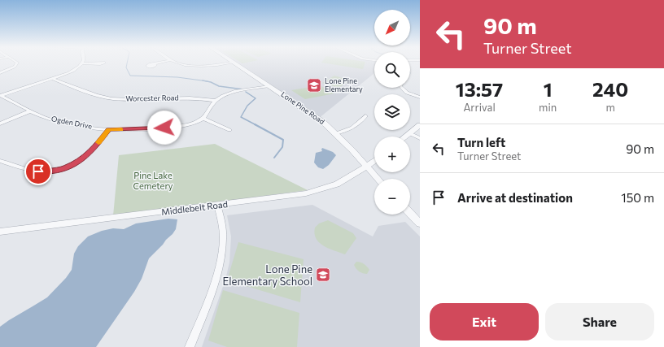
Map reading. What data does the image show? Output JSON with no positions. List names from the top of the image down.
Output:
{
  "streets": {
    "street": [
      "Worcester Road",
      "Lone Pine Road",
      "Ogden Drive",
      "Middlebelt Road"
    ]
  },
  "crossings": [
    ["Lone Pine Road", "Middlebelt Road"]
  ],
  "parks": ["Pine Lake Cemetery"],
  "places": {
    "school or university": ["Lone Pine Elementary", "Lone Pine Elementary School"]
  },
  "north": "bottom left",
  "page": {
    "turn": ["90 m", "Turner Street"],
    "map_buttons": ["+", "−"],
    "eta": [
      "13:57",
      "Arrival",
      "1",
      "min",
      "240",
      "m"
    ],
    "list": [
      {
        "name": "Turn left",
        "note": "Turner Street",
        "value": "90 m"
      },
      {
        "name": "Arrive at destination",
        "value": "150 m"
      }
    ],
    "buttons": ["Exit", "Share"]
  }
}
